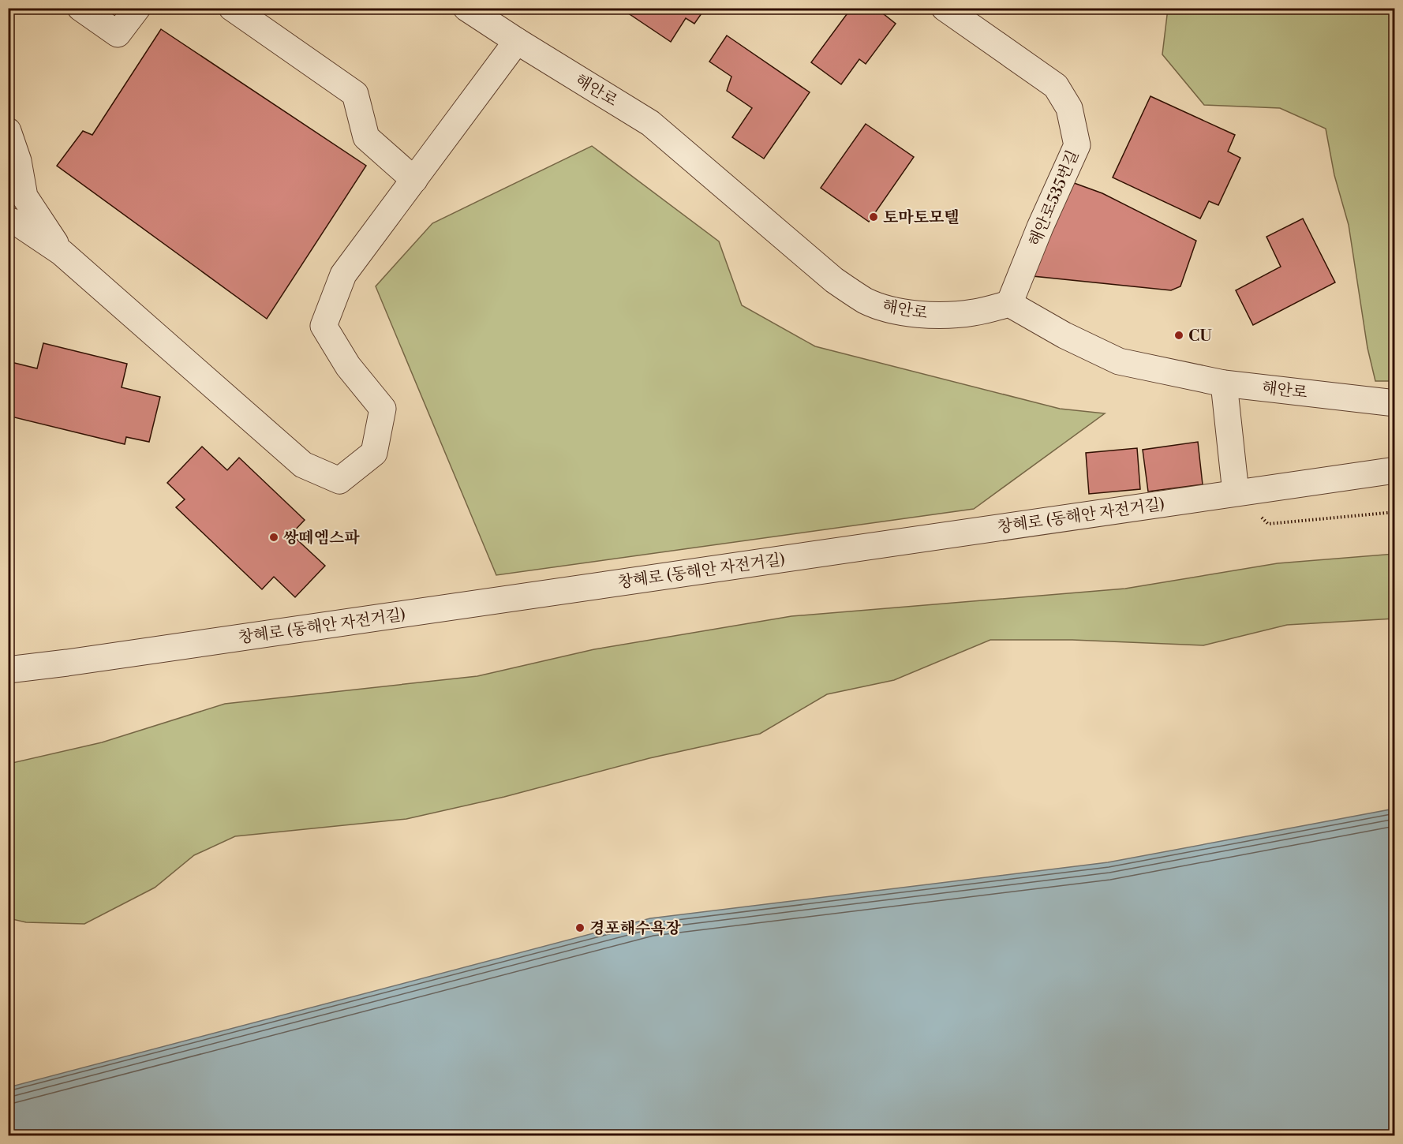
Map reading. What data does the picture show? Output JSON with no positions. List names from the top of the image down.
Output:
{
  "streets": {
    "street": ["해안로", "해안로535번길", "창혜로 (동해안 자전거길)"]
  },
  "crossings": [
    ["해안로", "해안로535번길"]
  ],
  "places": [
    "토마토모텔",
    "CU",
    "쌍떼엠스파",
    "경포해수욕장"
  ]
}
